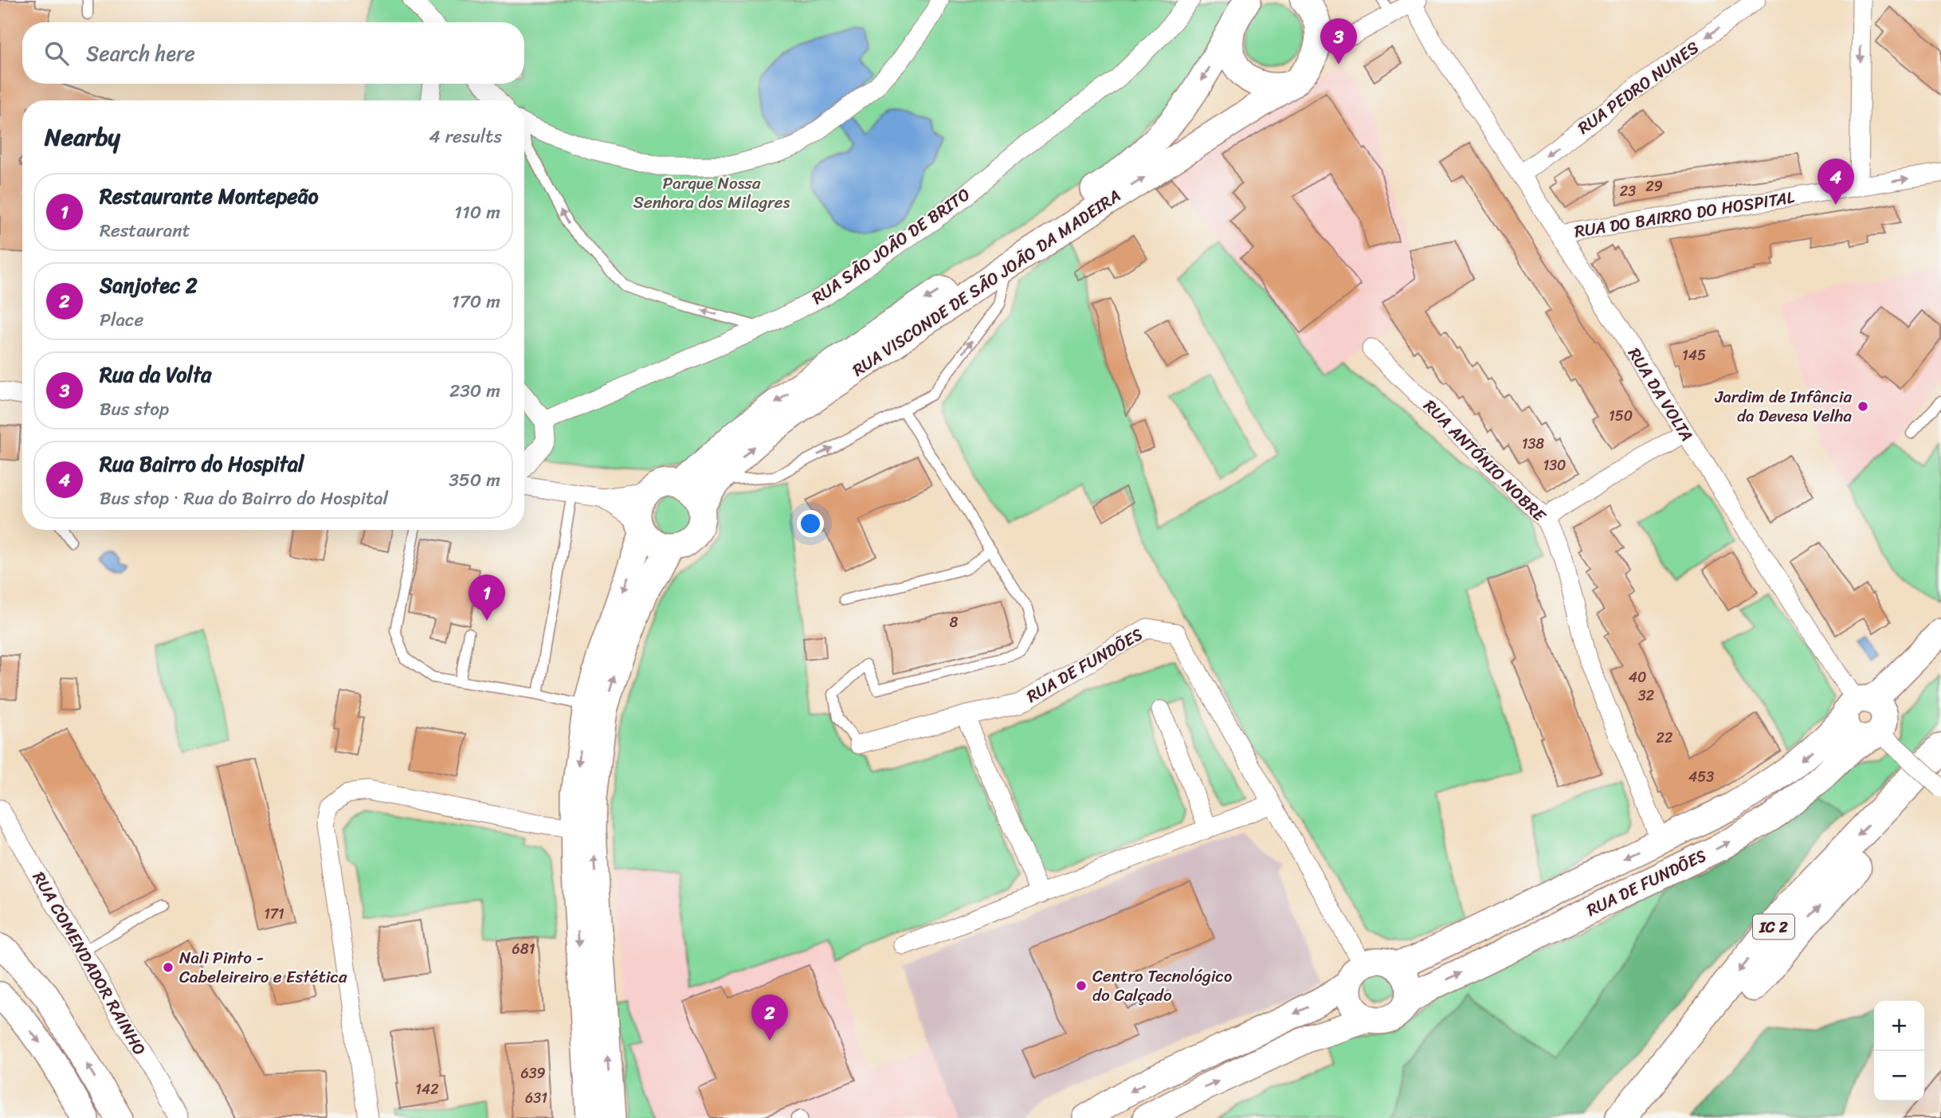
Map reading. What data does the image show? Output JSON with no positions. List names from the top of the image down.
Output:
{
  "streets": {
    "highway": ["IC 2"],
    "main road": ["RUA VISCONDE DE SÃO JOÃO DA MADEIRA", "RUA DE FUNDÕES"],
    "street": [
      "RUA PEDRO NUNES",
      "RUA DO BAIRRO DO HOSPITAL",
      "RUA SÃO JOÃO DE BRITO",
      "RUA DA VOLTA",
      "RUA ANTÓNIO NOBRE",
      "RUA COMENDADOR RAINHO"
    ]
  },
  "crossings": [
    ["RUA PEDRO NUNES", "RUA DA VOLTA"],
    ["RUA DO BAIRRO DO HOSPITAL", "RUA DA VOLTA"],
    ["RUA DA VOLTA", "RUA DE FUNDÕES"],
    ["RUA ANTÓNIO NOBRE", "RUA DE FUNDÕES"]
  ],
  "one_way": ["RUA PEDRO NUNES"],
  "parks": ["Parque Nossa Senhora dos Milagres"],
  "places": ["Jardim de Infância da Devesa Velha", "Nali Pinto - Cabeleireiro e Estética", "Centro Tecnológico do Calçado"],
  "house_numbers": [
    "29",
    "23",
    "145",
    "150",
    "138",
    "130",
    "8",
    "40",
    "32",
    "22",
    "453",
    "171",
    "681",
    "639",
    "142",
    "631"
  ],
  "page": {
    "pins": [
      "3",
      "4",
      "1",
      "2"
    ],
    "search": "Search here",
    "heading": ["Nearby", "4 results"],
    "list": [
      {
        "mark": "1",
        "name": "Restaurante Montepeão",
        "note": "Restaurant",
        "value": "110 m"
      },
      {
        "mark": "2",
        "name": "Sanjotec 2",
        "note": "Place",
        "value": "170 m"
      },
      {
        "mark": "3",
        "name": "Rua da Volta",
        "note": "Bus stop",
        "value": "230 m"
      },
      {
        "mark": "4",
        "name": "Rua Bairro do Hospital",
        "note": "Bus stop · Rua do Bairro do Hospital",
        "value": "350 m"
      }
    ],
    "map_buttons": ["+", "−"]
  }
}
